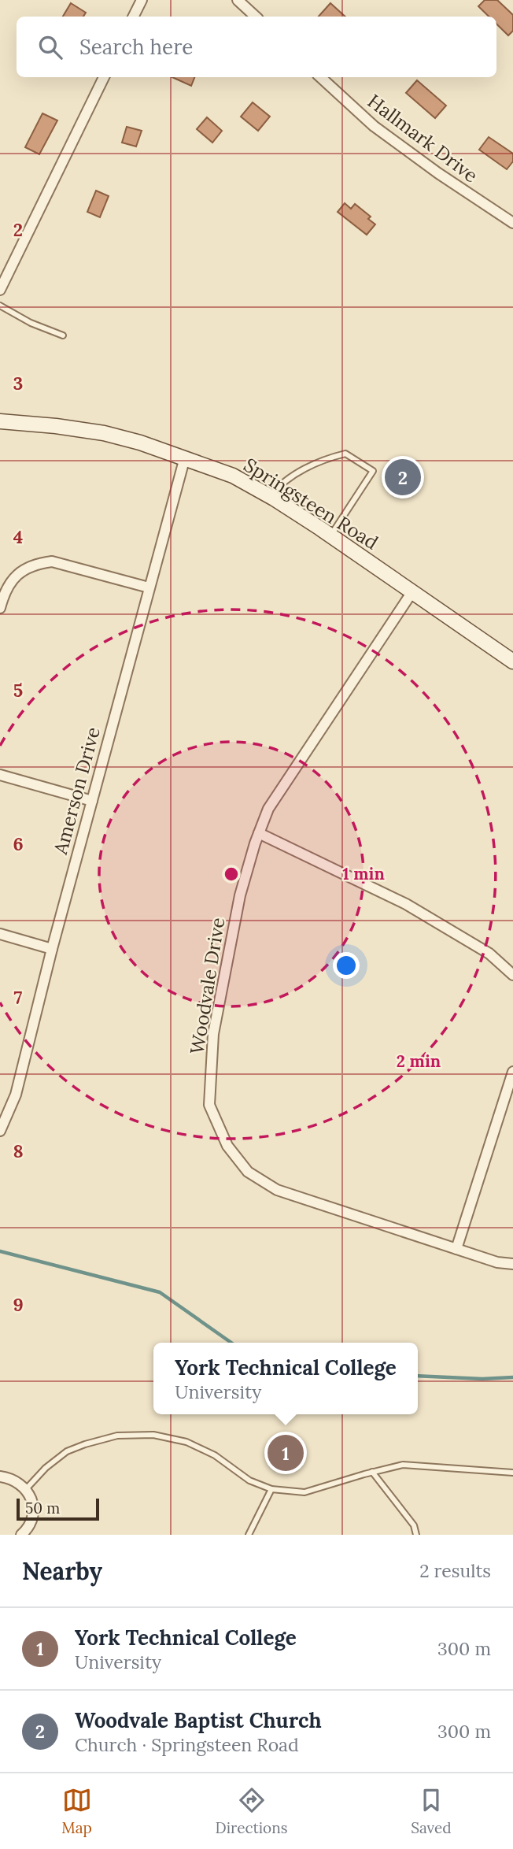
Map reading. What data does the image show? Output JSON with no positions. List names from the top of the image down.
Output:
{
  "streets": {
    "street": [
      "Hallmark Drive",
      "Springsteen Road",
      "Amerson Drive",
      "Woodvale Drive"
    ]
  },
  "crossings": [
    ["Springsteen Road", "Amerson Drive"],
    ["Springsteen Road", "Woodvale Drive"]
  ],
  "scale_bar": "50 m",
  "page": {
    "search": "Search here",
    "pins": ["2", "1"],
    "popup": ["York Technical College", "University"],
    "scale": "50 m",
    "heading": ["Nearby", "2 results"],
    "list": [
      {
        "mark": "1",
        "name": "York Technical College",
        "note": "University",
        "value": "300 m"
      },
      {
        "mark": "2",
        "name": "Woodvale Baptist Church",
        "note": "Church · Springsteen Road",
        "value": "300 m"
      }
    ],
    "nav": ["Map", "Directions", "Saved"]
  },
  "grid": {
    "rows": [
      "2",
      "3",
      "4",
      "5",
      "6",
      "7",
      "8",
      "9"
    ]
  },
  "rings": ["1 min", "2 min"]
}
